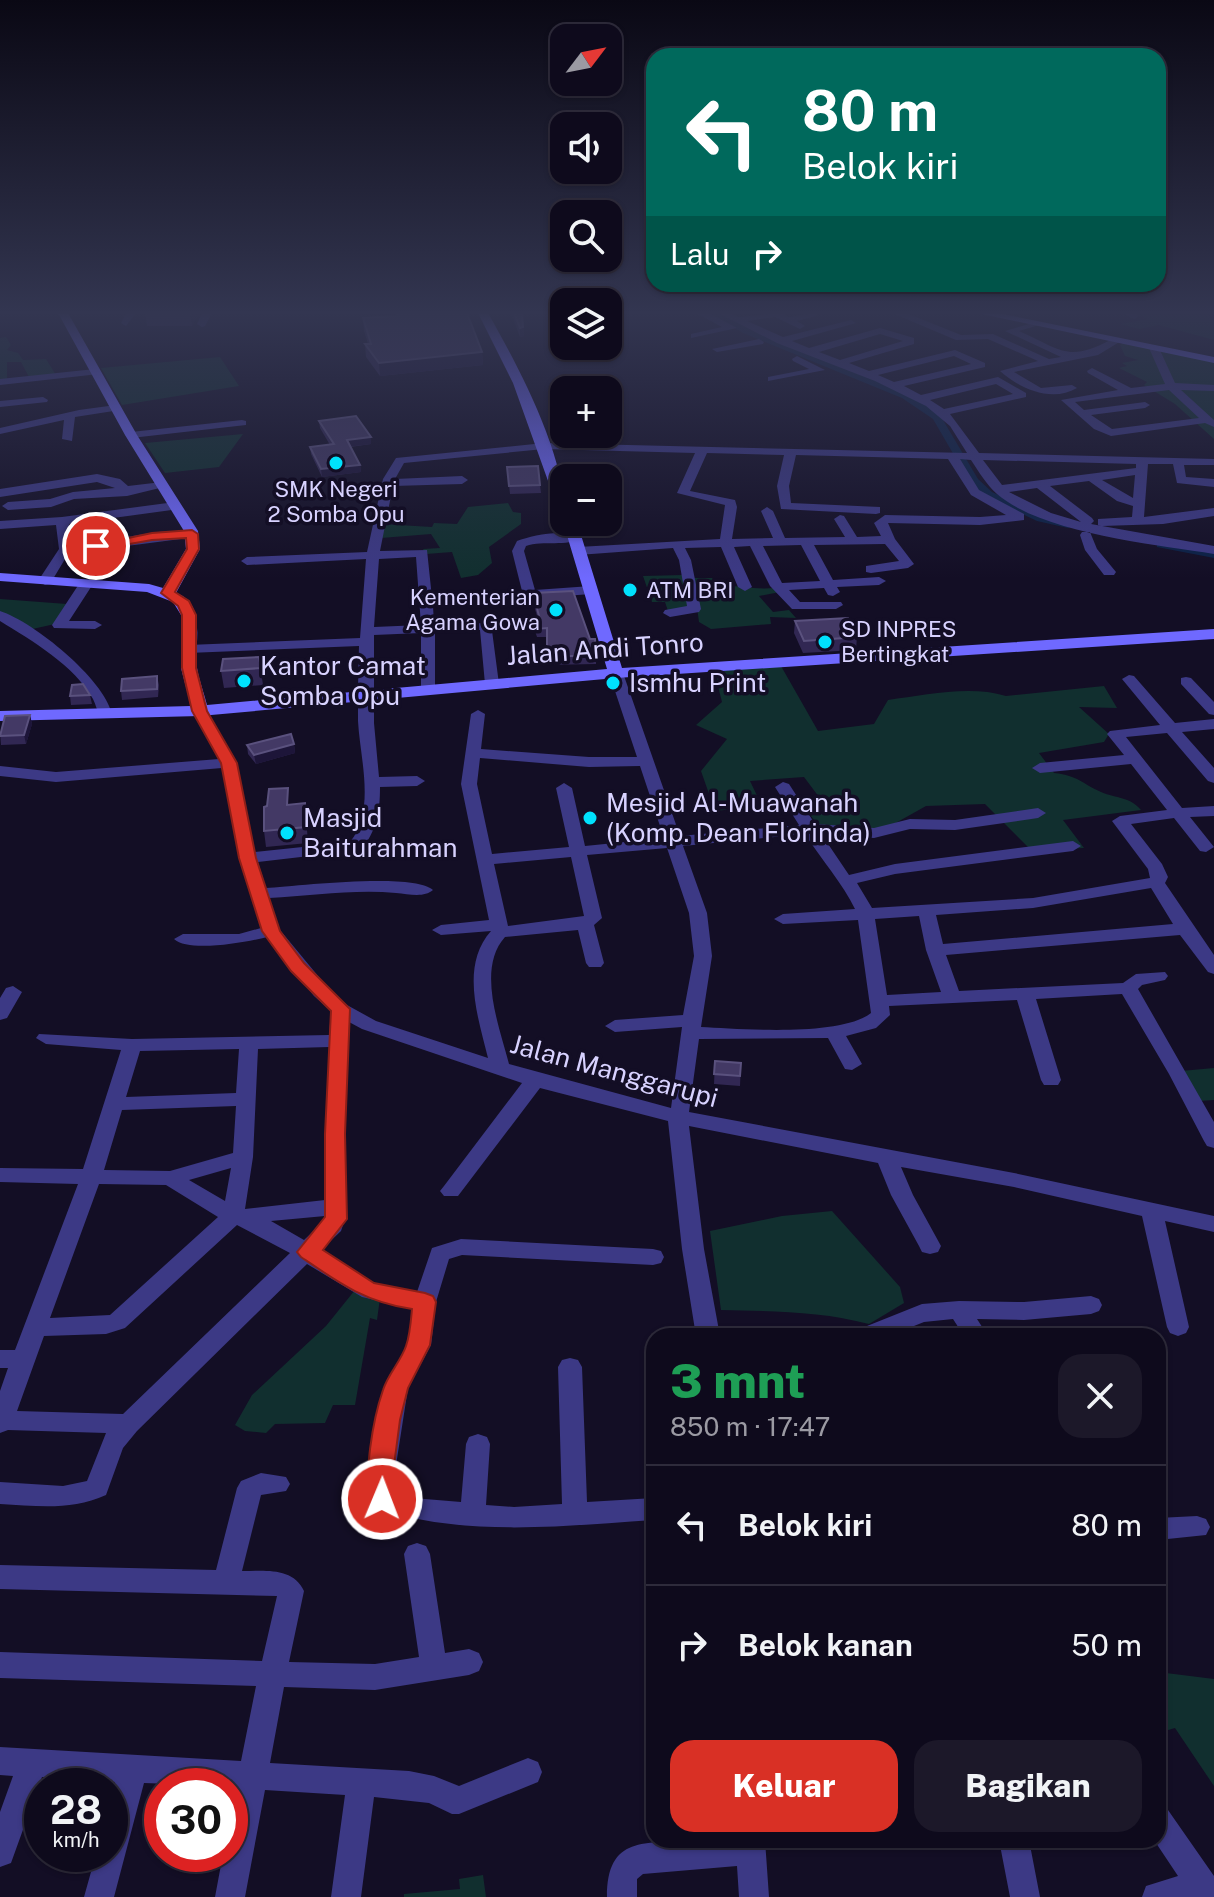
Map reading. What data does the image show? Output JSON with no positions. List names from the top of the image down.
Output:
{
  "streets": {
    "street": ["Jalan Andi Tonro", "Jalan Manggarupi"]
  },
  "crossings": [
    ["Jalan Andi Tonro", "Jalan Manggarupi"]
  ],
  "places": [
    "SMK Negeri 2 Somba Opu",
    "ATM BRI",
    "Kementerian Agama Gowa",
    "SD INPRES Bertingkat",
    "Kantor Camat Somba Opu",
    "Ismhu Print",
    "Mesjid Al-Muawanah (Komp. Dean Florinda)",
    "Masjid Baiturahman"
  ],
  "north": "top right",
  "page": {
    "map_buttons": ["+", "−"],
    "turn": ["80 m", "Belok kiri"],
    "then": "Lalu",
    "heading": ["3 mnt", "850 m · 17:47"],
    "list": [
      {
        "name": "Belok kiri",
        "value": "80 m"
      },
      {
        "name": "Belok kanan",
        "value": "50 m"
      }
    ],
    "buttons": ["Keluar", "Bagikan"],
    "speed": "28 km/h",
    "limit": "30"
  }
}
